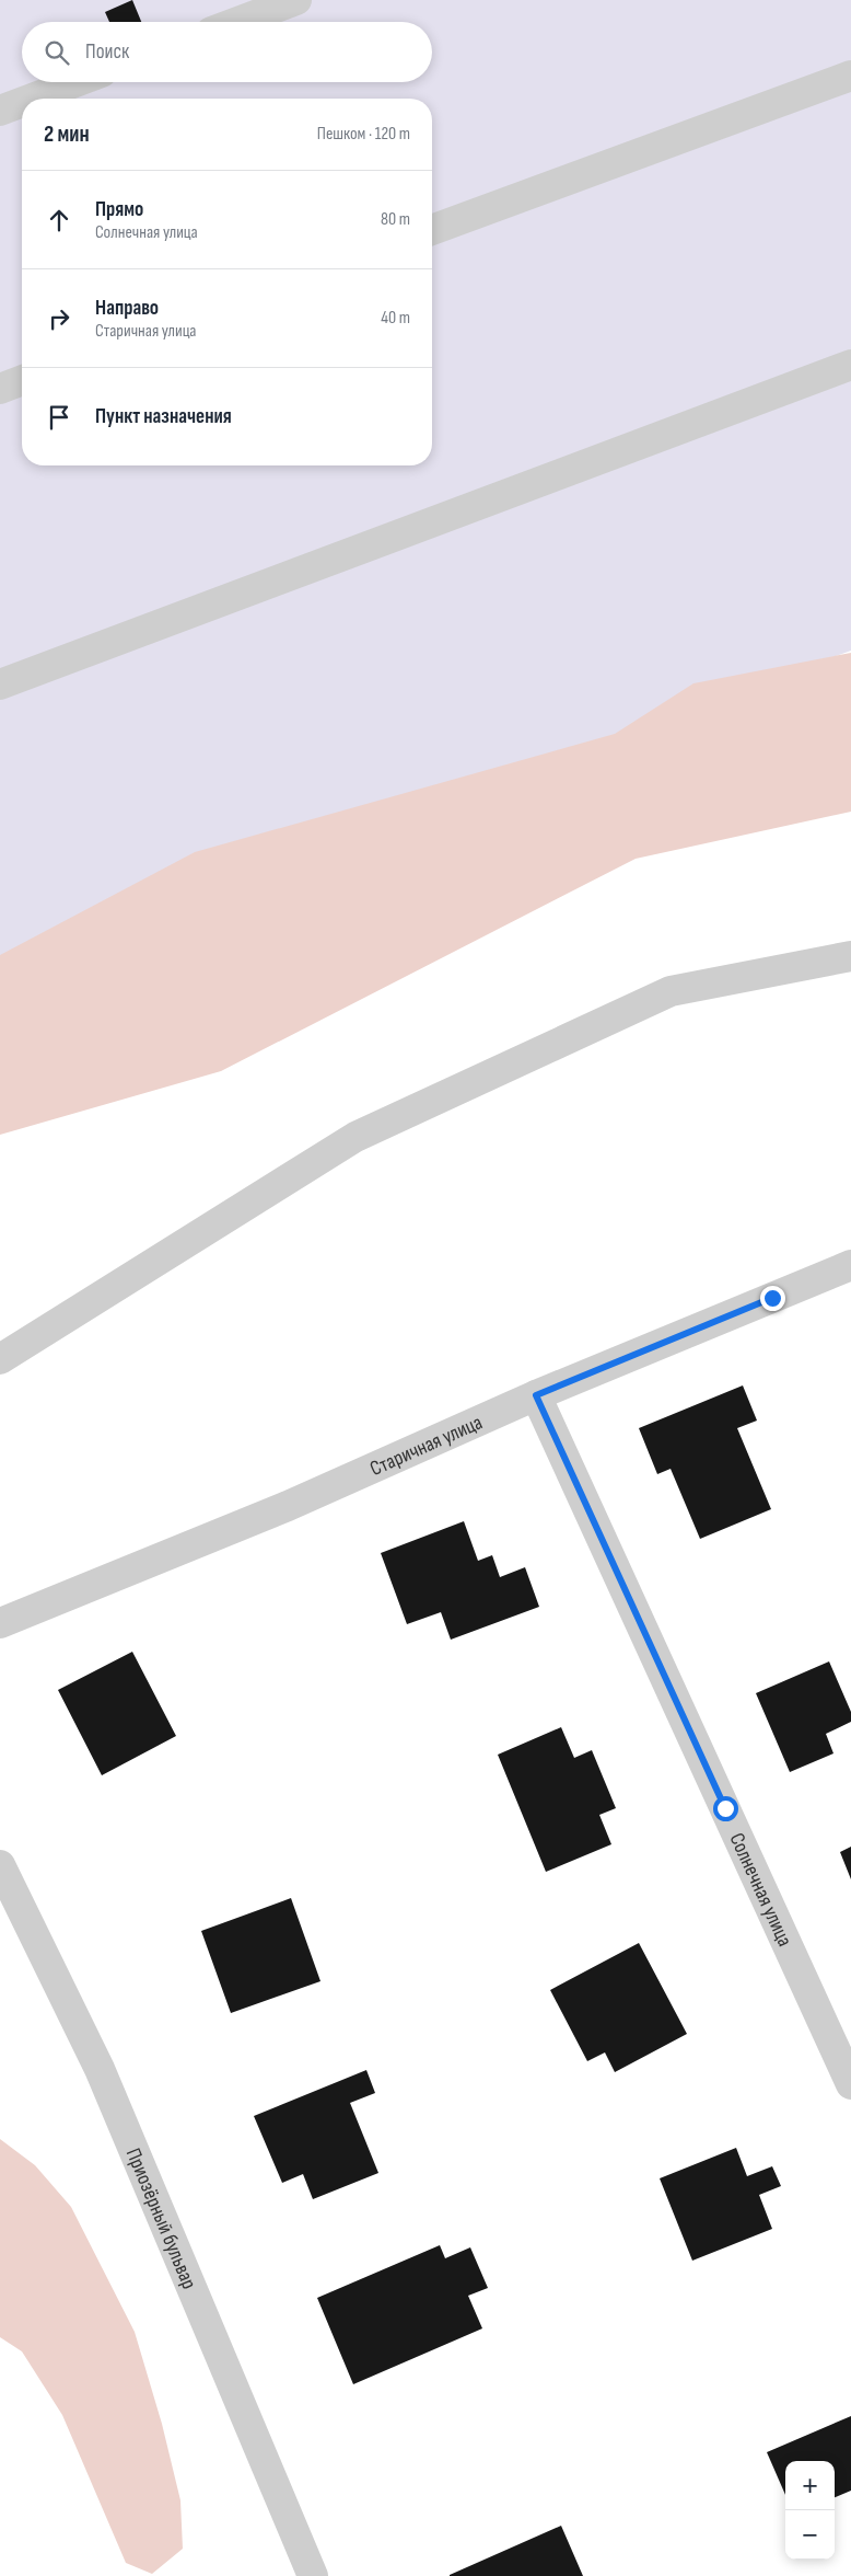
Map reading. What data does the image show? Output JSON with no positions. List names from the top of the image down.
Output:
{
  "streets": {
    "street": ["Старичная улица", "Солнечная улица", "Приозёрный бульвар"]
  },
  "crossings": [
    ["Старичная улица", "Солнечная улица"]
  ],
  "page": {
    "search": "Поиск",
    "heading": ["2 мин", "Пешком · 120 m"],
    "list": [
      ["Прямо", "Солнечная улица", "80 m"],
      ["Направо", "Старичная улица", "40 m"],
      "Пункт назначения"
    ],
    "map_buttons": ["+", "−"]
  }
}
